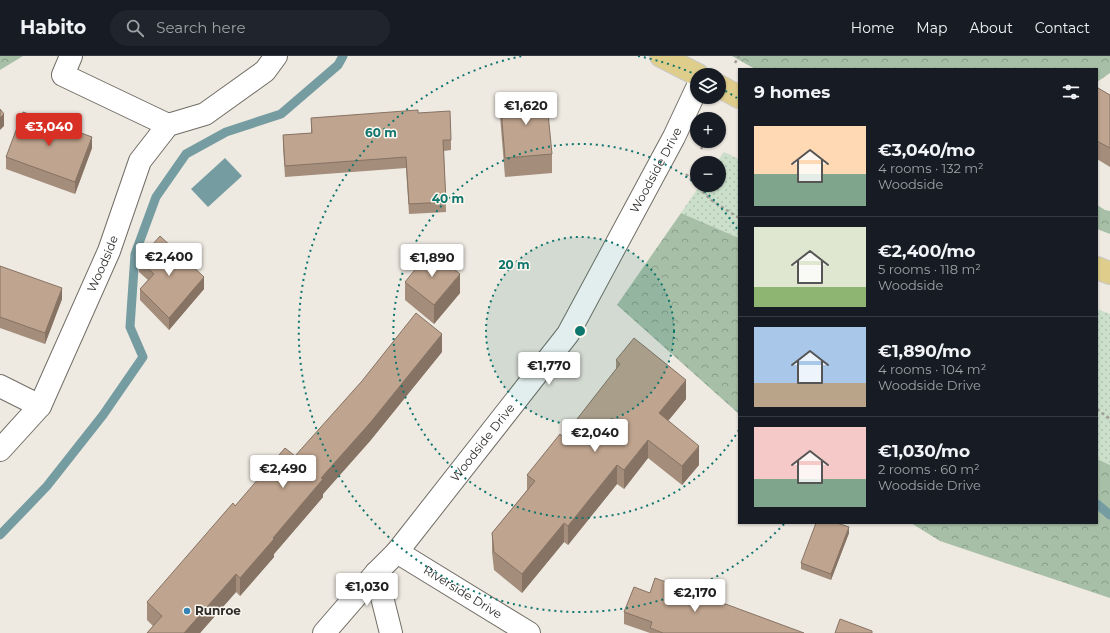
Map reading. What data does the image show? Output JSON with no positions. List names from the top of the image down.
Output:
{
  "streets": {
    "street": ["Woodside Drive", "Woodside", "Riverside Drive"]
  },
  "crossings": [
    ["Woodside Drive", "Riverside Drive"]
  ],
  "places": ["Runroe"],
  "page": {
    "header": "Habito",
    "search": "Search here",
    "nav": [
      "Home",
      "Map",
      "About",
      "Contact"
    ],
    "map_buttons": ["+", "−"],
    "heading": "9 homes",
    "price": [
      "€1,620",
      "€3,040",
      "€2,400",
      "€1,890",
      "€1,770",
      "€2,040",
      "€2,490",
      "€1,030",
      "€2,170"
    ],
    "list": [
      {
        "name": "€3,040/mo",
        "note": "4 rooms · 132 m² · Woodside"
      },
      {
        "name": "€2,400/mo",
        "note": "5 rooms · 118 m² · Woodside"
      },
      {
        "name": "€1,890/mo",
        "note": "4 rooms · 104 m² · Woodside Drive"
      },
      {
        "name": "€1,030/mo",
        "note": "2 rooms · 60 m² · Woodside Drive"
      }
    ]
  },
  "rings": ["60 m", "40 m", "20 m"]
}
